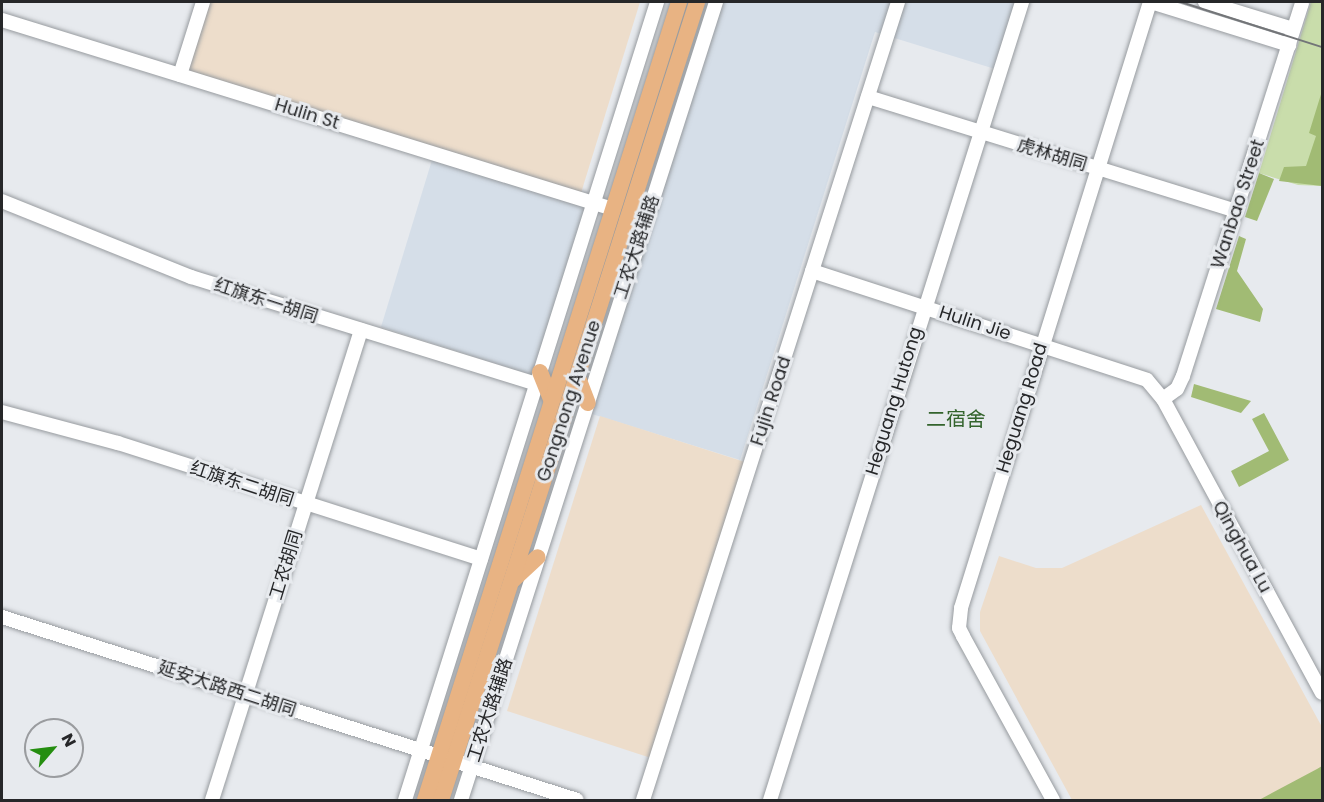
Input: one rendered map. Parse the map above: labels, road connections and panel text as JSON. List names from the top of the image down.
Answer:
{
  "streets": {
    "main road": ["Gongnong Avenue"],
    "street": [
      "Hulin St",
      "虎林胡同",
      "Wanbao Street",
      "工农大路辅路",
      "红旗东一胡同",
      "Hulin Jie",
      "Fujin Road",
      "Heguang Hutong",
      "Heguang Road",
      "红旗东二胡同",
      "Qinghua Lu",
      "工农胡同",
      "延安大路西二胡同"
    ]
  },
  "crossings": [
    ["Hulin St", "Gongnong Avenue"],
    ["虎林胡同", "Wanbao Street"],
    ["虎林胡同", "Fujin Road"],
    ["虎林胡同", "Heguang Hutong"],
    ["虎林胡同", "Heguang Road"],
    ["Wanbao Street", "Hulin Jie"],
    ["Wanbao Street", "Qinghua Lu"],
    ["工农大路辅路", "延安大路西二胡同"],
    ["红旗东一胡同", "工农胡同"],
    ["Hulin Jie", "Fujin Road"],
    ["Hulin Jie", "Heguang Hutong"],
    ["Hulin Jie", "Heguang Road"],
    ["Hulin Jie", "Qinghua Lu"],
    ["Gongnong Avenue", "延安大路西二胡同"],
    ["红旗东二胡同", "工农胡同"],
    ["工农胡同", "延安大路西二胡同"]
  ],
  "districts": ["二宿舍"],
  "north": "top right"
}
